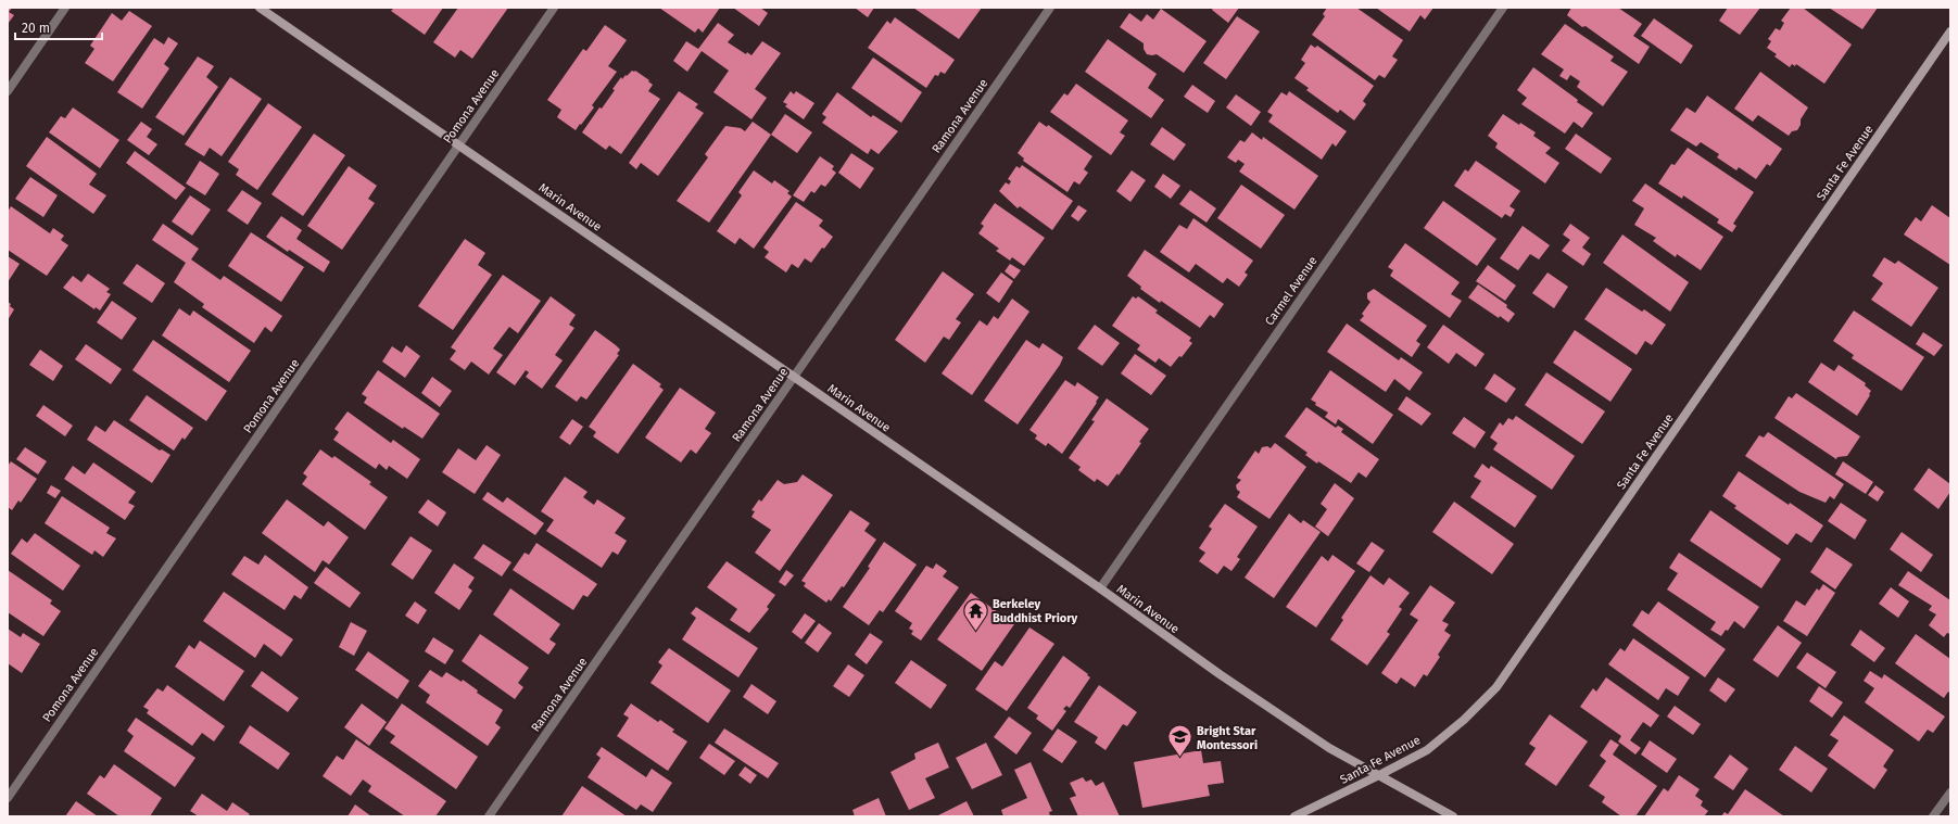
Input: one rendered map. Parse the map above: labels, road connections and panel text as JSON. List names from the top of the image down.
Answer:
{
  "streets": {
    "main road": ["Santa Fe Avenue", "Marin Avenue"],
    "street": ["Pomona Avenue", "Ramona Avenue", "Carmel Avenue"]
  },
  "crossings": [
    ["Pomona Avenue", "Marin Avenue"],
    ["Ramona Avenue", "Marin Avenue"],
    ["Santa Fe Avenue", "Marin Avenue"],
    ["Marin Avenue", "Carmel Avenue"]
  ],
  "places": {
    "temple": ["Berkeley Buddhist Priory"],
    "school or university": ["Bright Star Montessori"]
  },
  "scale_bar": "20 m"
}
